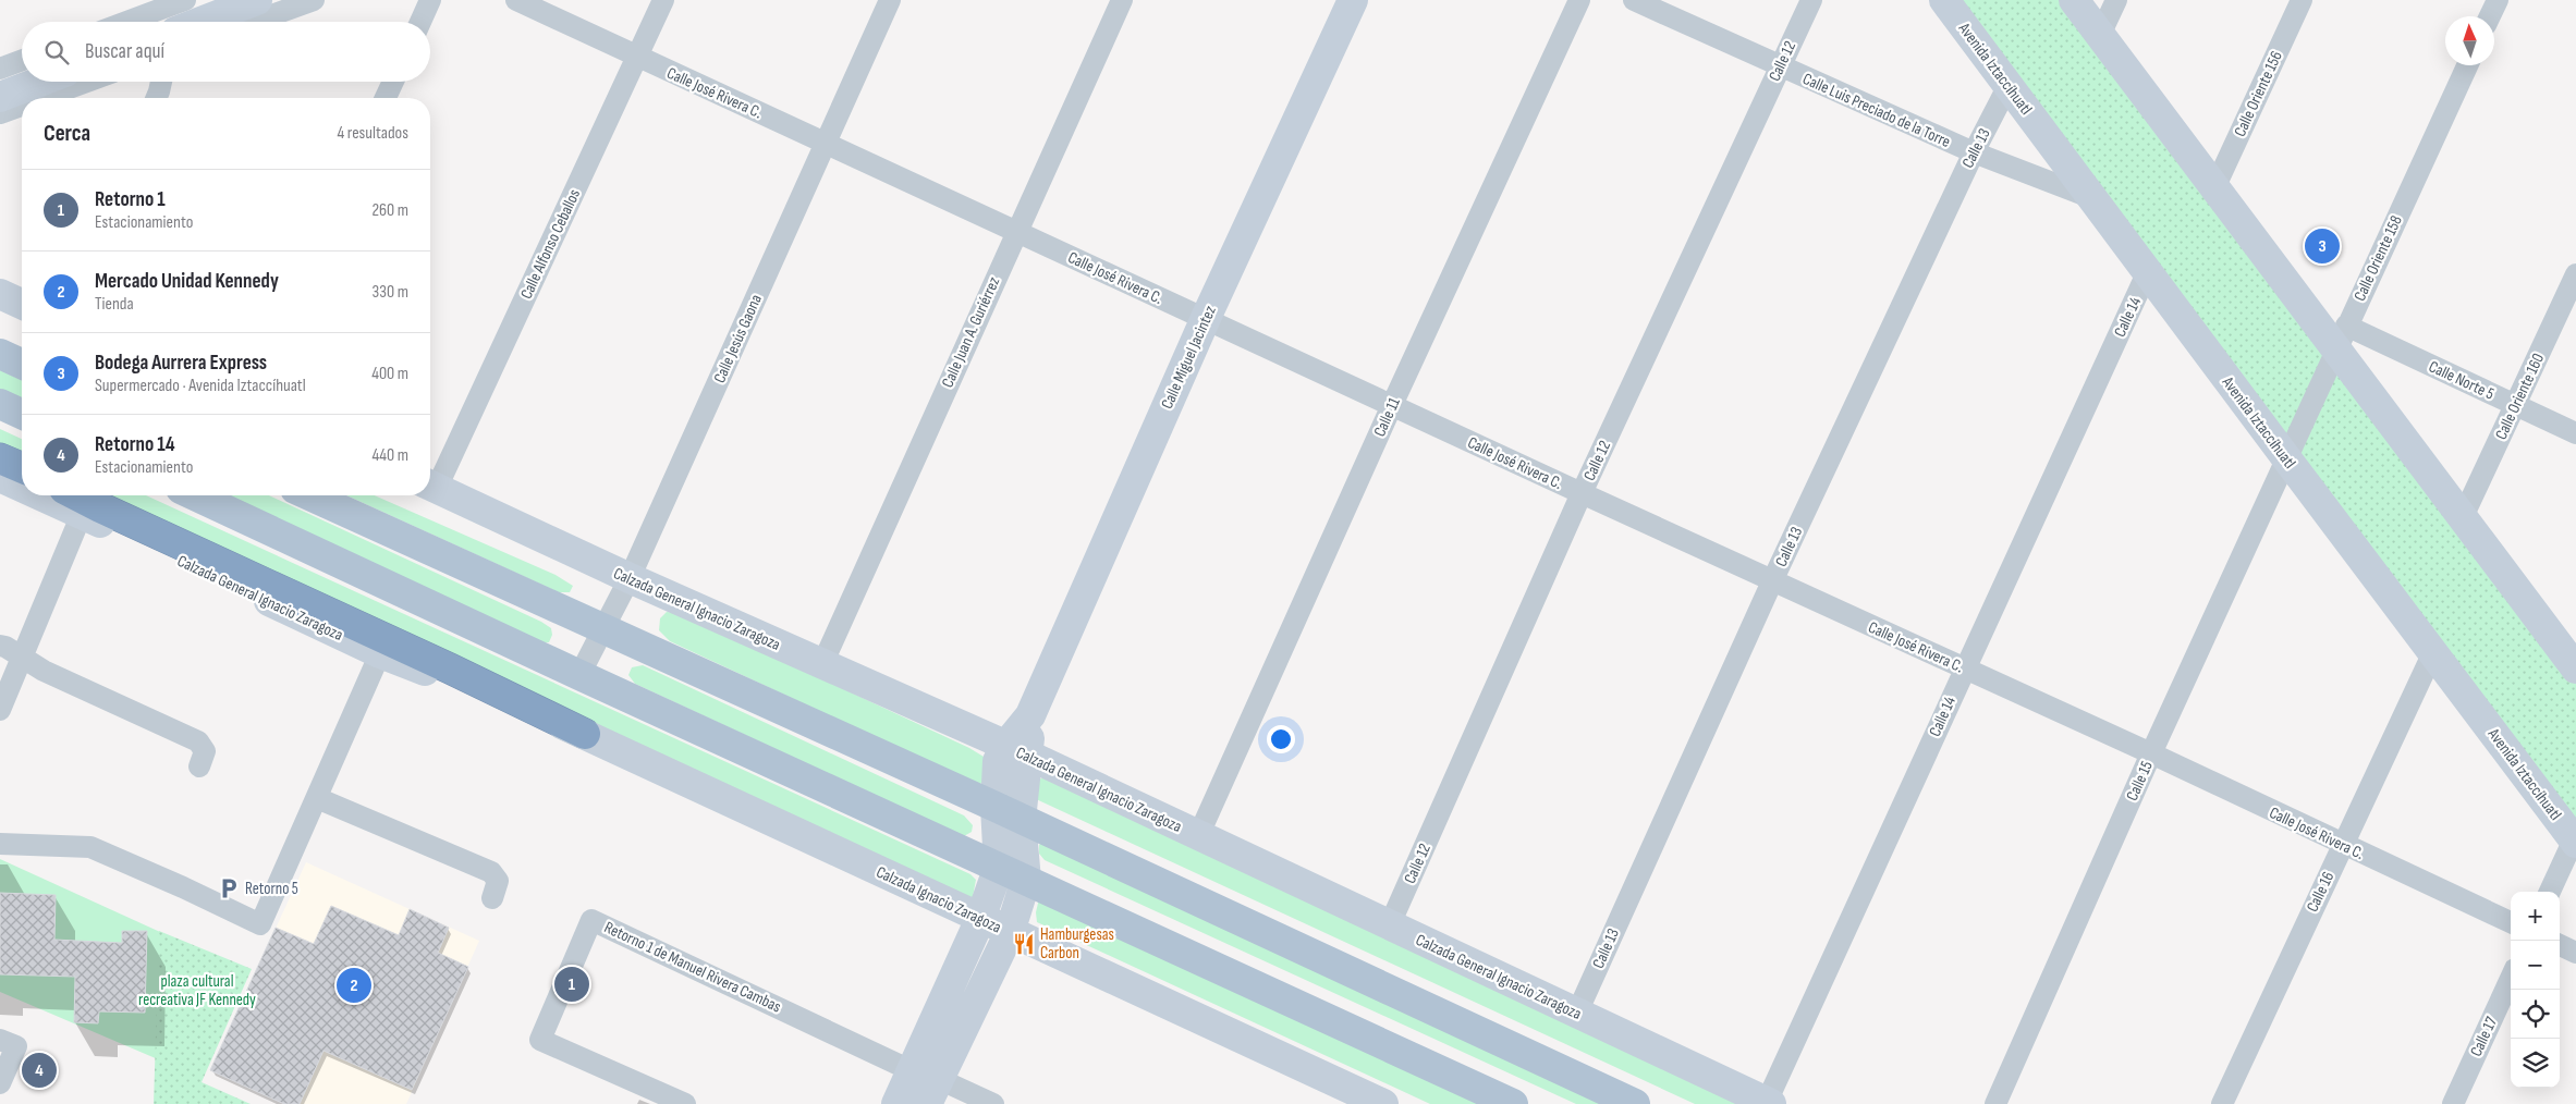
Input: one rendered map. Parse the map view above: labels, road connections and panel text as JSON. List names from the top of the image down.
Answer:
{
  "streets": {
    "main road": [
      "Avenida Iztaccíhuatl",
      "Calle Miguel Jacintez",
      "Calzada General Ignacio Zaragoza",
      "Calzada Ignacio Zaragoza"
    ],
    "street": [
      "Calle 12",
      "Calle José Rivera C.",
      "Calle Oriente 156",
      "Calle Luis Preciado de la Torre",
      "Calle 13",
      "Calle Alfonso Ceballos",
      "Calle Oriente 158",
      "Calle 14",
      "Calle Juan A. Guriérrez",
      "Calle Jesús Gaona",
      "Calle Norte 5",
      "Calle Oriente 160",
      "Calle 11",
      "Calle 15",
      "Calle 16",
      "Retorno 1 de Manuel Rivera Cambas",
      "Calle 17"
    ]
  },
  "crossings": [
    ["Calle 12", "Calle José Rivera C."],
    ["Calle 12", "Calle Luis Preciado de la Torre"],
    ["Calle 12", "Calzada General Ignacio Zaragoza"],
    ["Avenida Iztaccíhuatl", "Calle Luis Preciado de la Torre"],
    ["Avenida Iztaccíhuatl", "Calle 13"],
    ["Avenida Iztaccíhuatl", "Calle Oriente 158"],
    ["Avenida Iztaccíhuatl", "Calle 14"],
    ["Avenida Iztaccíhuatl", "Calle 15"],
    ["Avenida Iztaccíhuatl", "Calle 16"],
    ["Calle José Rivera C.", "Calle 13"],
    ["Calle José Rivera C.", "Calle Alfonso Ceballos"],
    ["Calle José Rivera C.", "Calle 14"],
    ["Calle José Rivera C.", "Calle Juan A. Guriérrez"],
    ["Calle José Rivera C.", "Calle Jesús Gaona"],
    ["Calle José Rivera C.", "Calle Miguel Jacintez"],
    ["Calle José Rivera C.", "Calle 11"],
    ["Calle José Rivera C.", "Calle 15"],
    ["Calle José Rivera C.", "Calle 16"],
    ["Calle Luis Preciado de la Torre", "Calle 13"],
    ["Calle 13", "Calzada General Ignacio Zaragoza"],
    ["Calle Alfonso Ceballos", "Calzada General Ignacio Zaragoza"],
    ["Calle Oriente 158", "Calle Norte 5"],
    ["Calle Oriente 158", "Calle 15"],
    ["Calle 14", "Calzada General Ignacio Zaragoza"],
    ["Calle Juan A. Guriérrez", "Calzada General Ignacio Zaragoza"],
    ["Calle Jesús Gaona", "Calzada General Ignacio Zaragoza"],
    ["Calle Miguel Jacintez", "Calzada General Ignacio Zaragoza"],
    ["Calle Norte 5", "Calle Oriente 160"],
    ["Calle 11", "Calzada General Ignacio Zaragoza"],
    ["Calzada General Ignacio Zaragoza", "Calzada Ignacio Zaragoza"]
  ],
  "parks": ["plaza cultural recreativa JF Kennedy"],
  "places": {
    "parking": ["Retorno 5"],
    "restaurant": ["Hamburgesas Carbon"]
  },
  "north": "top",
  "page": {
    "search": "Buscar aquí",
    "heading": ["Cerca", "4 resultados"],
    "list": [
      {
        "mark": "1",
        "name": "Retorno 1",
        "note": "Estacionamiento",
        "value": "260 m"
      },
      {
        "mark": "2",
        "name": "Mercado Unidad Kennedy",
        "note": "Tienda",
        "value": "330 m"
      },
      {
        "mark": "3",
        "name": "Bodega Aurrera Express",
        "note": "Supermercado · Avenida Iztaccíhuatl",
        "value": "400 m"
      },
      {
        "mark": "4",
        "name": "Retorno 14",
        "note": "Estacionamiento",
        "value": "440 m"
      }
    ],
    "pins": [
      "3",
      "1",
      "2",
      "4"
    ],
    "map_buttons": ["+", "−"]
  }
}
